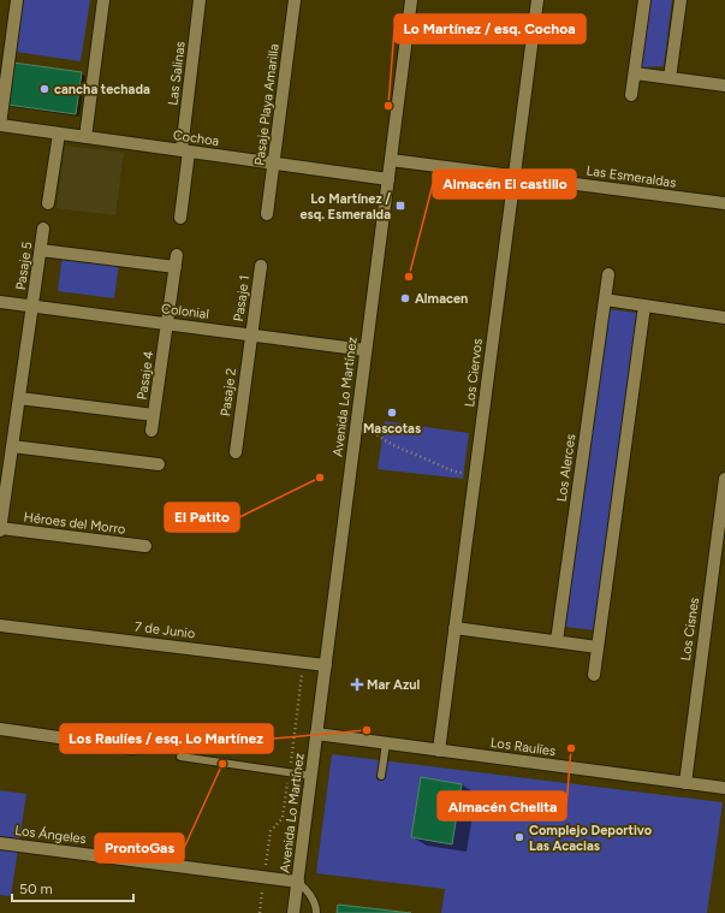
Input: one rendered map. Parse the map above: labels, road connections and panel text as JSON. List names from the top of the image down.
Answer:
{
  "streets": {
    "street": [
      "Las Salinas",
      "Pasaje Playa Amarilla",
      "Cochoa",
      "Las Esmeraldas",
      "Pasaje 5",
      "Pasaje 1",
      "Colonial",
      "Los Ciervos",
      "Pasaje 4",
      "Pasaje 2",
      "Avenida Lo Martínez",
      "Los Alerces",
      "Héroes del Morro",
      "Los Cisnes",
      "7 de Junio",
      "Los Raulíes",
      "Los Ángeles"
    ]
  },
  "crossings": [
    ["Las Salinas", "Cochoa"],
    ["Pasaje Playa Amarilla", "Cochoa"],
    ["Cochoa", "Avenida Lo Martínez"],
    ["Las Esmeraldas", "Los Ciervos"],
    ["Las Esmeraldas", "Avenida Lo Martínez"],
    ["Pasaje 5", "Colonial"],
    ["Pasaje 5", "Héroes del Morro"],
    ["Pasaje 1", "Colonial"],
    ["Pasaje 1", "Pasaje 2"],
    ["Colonial", "Pasaje 4"],
    ["Colonial", "Pasaje 2"],
    ["Colonial", "Avenida Lo Martínez"],
    ["Los Ciervos", "Los Raulíes"],
    ["Avenida Lo Martínez", "7 de Junio"],
    ["Avenida Lo Martínez", "Los Raulíes"],
    ["Avenida Lo Martínez", "Los Ángeles"],
    ["Los Cisnes", "Los Raulíes"]
  ],
  "places": {
    "other": [
      "cancha techada",
      "Lo Martínez / esq. Cochoa",
      "Almacén El castillo",
      "Almacen",
      "Mascotas",
      "El Patito",
      "Los Raulíes / esq. Lo Martínez",
      "Almacén Chelita",
      "ProntoGas",
      "Complejo Deportivo Las Acacias"
    ],
    "transit": ["Lo Martínez / esq. Esmeralda"],
    "health": ["Mar Azul"]
  },
  "scale_bar": "50 m"
}
